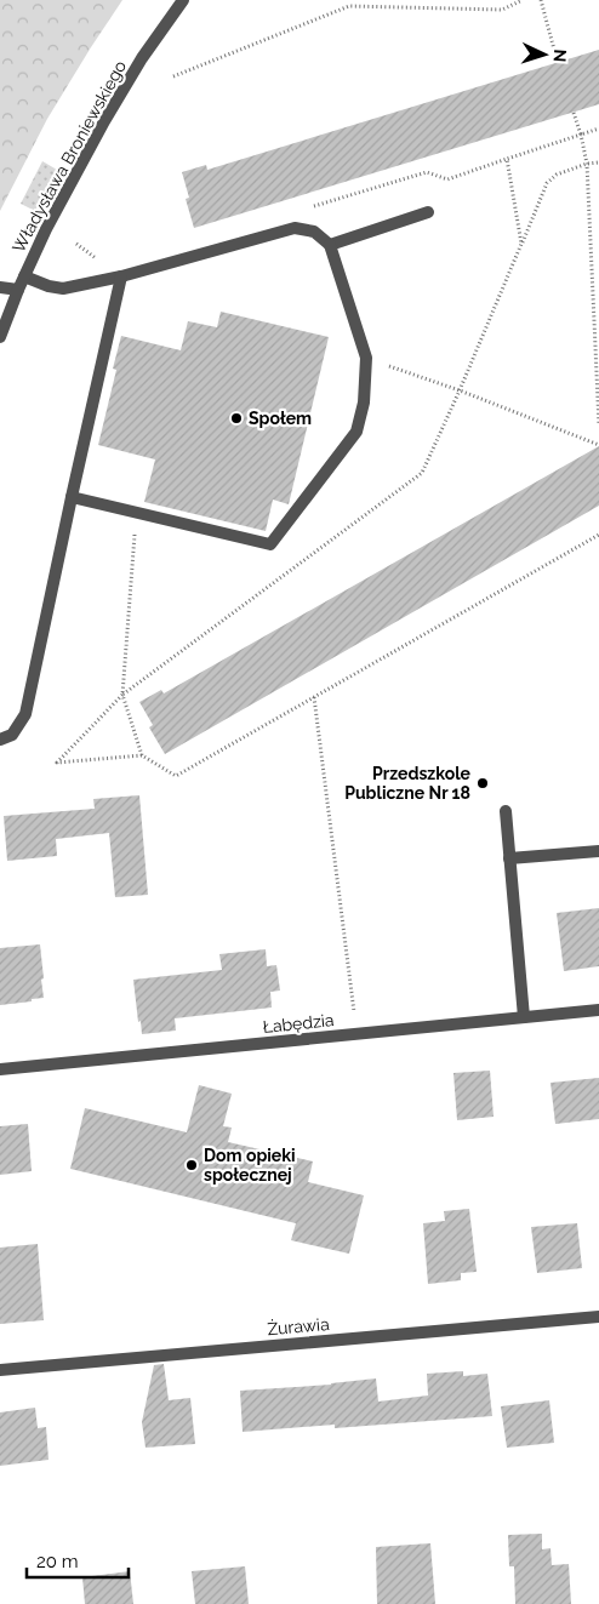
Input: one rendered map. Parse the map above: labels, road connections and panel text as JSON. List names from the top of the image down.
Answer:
{
  "streets": {
    "street": ["Władysława Broniewskiego", "Łabędzia", "Żurawia"]
  },
  "places": ["Społem", "Przedszkole Publiczne Nr 18", "Dom opieki społecznej"],
  "scale_bar": "20 m",
  "north": "right"
}
